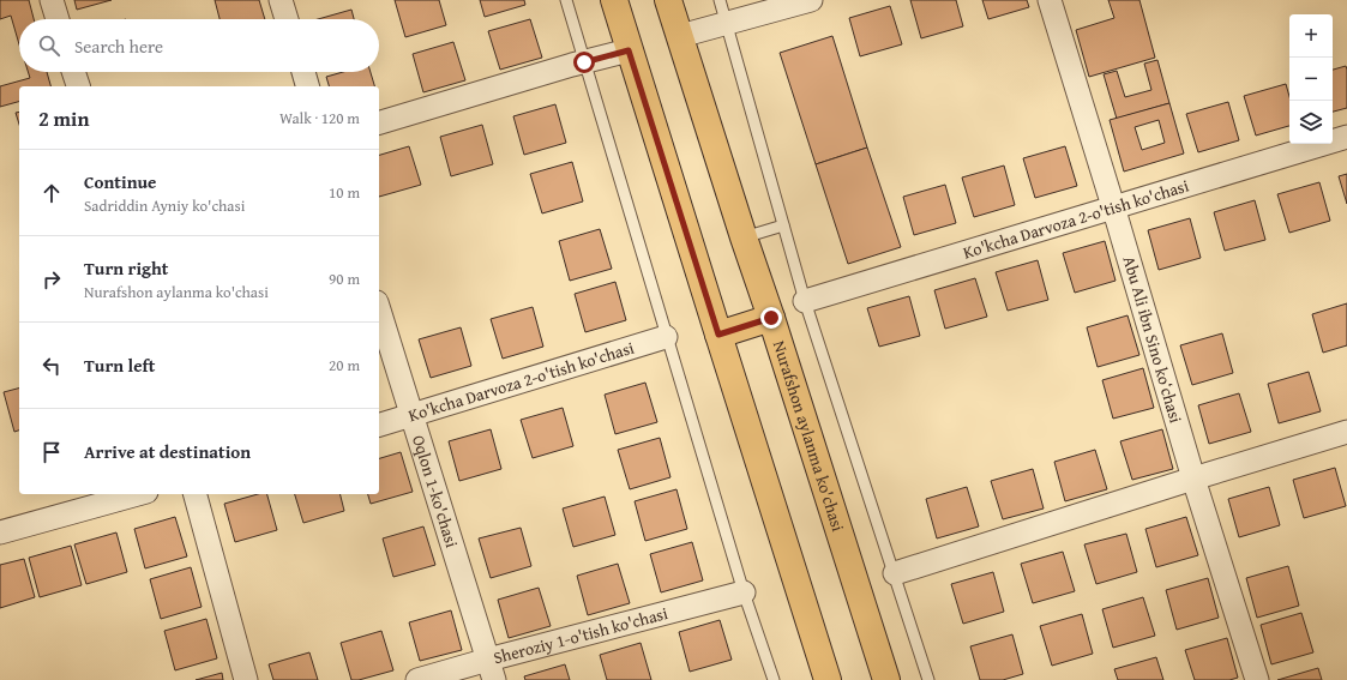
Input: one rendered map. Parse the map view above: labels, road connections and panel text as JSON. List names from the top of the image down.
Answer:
{
  "streets": {
    "main road": ["Nurafshon aylanma ko'chasi"],
    "street": [
      "Ko'kcha Darvoza 2-o'tish ko'chasi",
      "Abu Ali ibn Sino koʻchasi",
      "Oqlon 1-ko'chasi",
      "Sheroziy 1-o'tish ko'chasi"
    ]
  },
  "crossings": [
    ["Ko'kcha Darvoza 2-o'tish ko'chasi", "Abu Ali ibn Sino koʻchasi"],
    ["Ko'kcha Darvoza 2-o'tish ko'chasi", "Oqlon 1-ko'chasi"],
    ["Oqlon 1-ko'chasi", "Sheroziy 1-o'tish ko'chasi"]
  ],
  "page": {
    "map_buttons": ["+", "−"],
    "search": "Search here",
    "heading": ["2 min", "Walk · 120 m"],
    "list": [
      ["Continue", "Sadriddin Ayniy ko'chasi", "10 m"],
      ["Turn right", "Nurafshon aylanma ko'chasi", "90 m"],
      ["Turn left", "20 m"],
      "Arrive at destination"
    ]
  }
}
